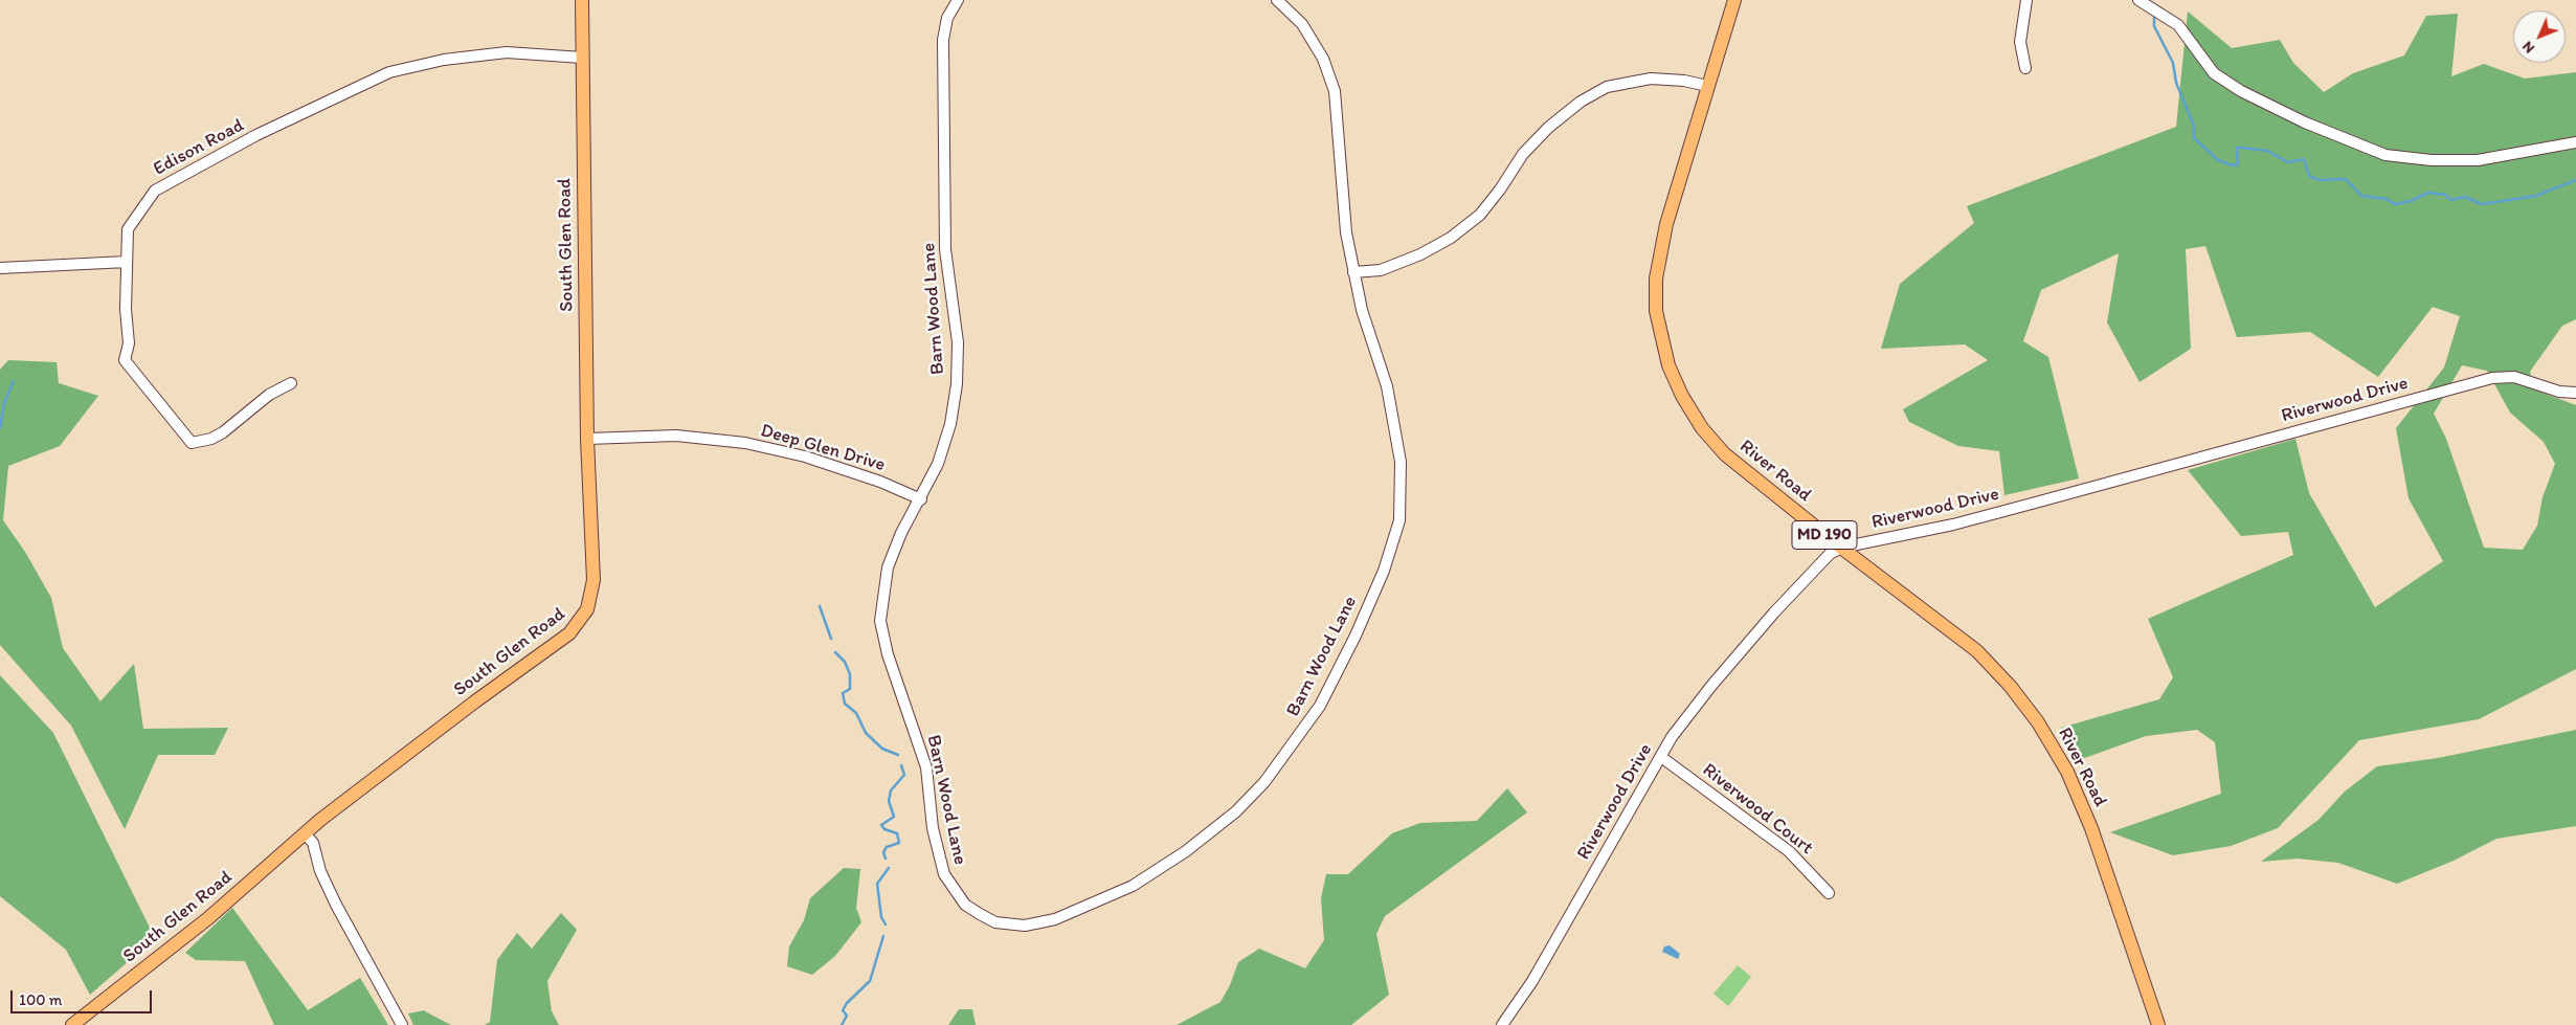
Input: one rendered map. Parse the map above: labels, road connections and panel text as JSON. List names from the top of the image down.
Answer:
{
  "streets": {
    "main road": ["South Glen Road", "River Road", "MD 190"],
    "street": [
      "Edison Road",
      "Barn Wood Lane",
      "Riverwood Drive",
      "Deep Glen Drive",
      "Riverwood Court"
    ]
  },
  "crossings": [
    ["Edison Road", "South Glen Road"],
    ["South Glen Road", "Deep Glen Drive"],
    ["Barn Wood Lane", "Deep Glen Drive"],
    ["Riverwood Drive", "River Road"],
    ["Riverwood Drive", "Riverwood Court"]
  ],
  "scale_bar": "100 m",
  "north": "bottom left"
}
